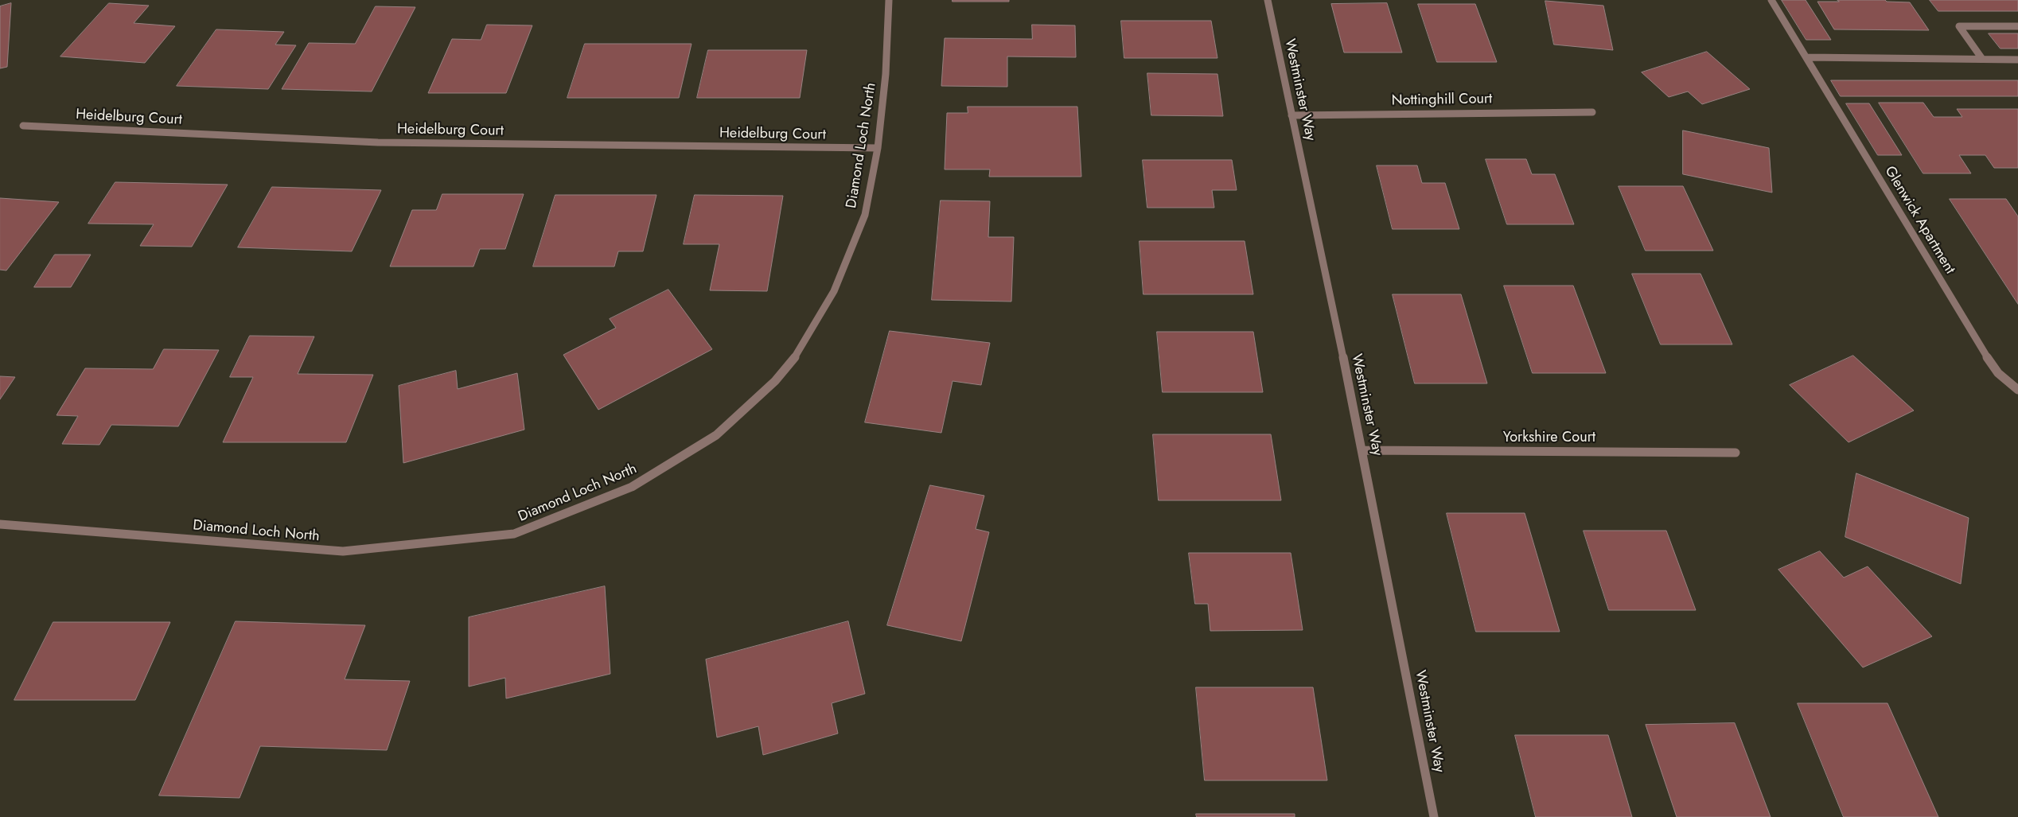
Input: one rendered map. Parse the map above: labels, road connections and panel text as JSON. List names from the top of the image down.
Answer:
{
  "streets": {
    "street": [
      "Westminster Way",
      "Nottinghill Court",
      "Heidelburg Court",
      "Diamond Loch North",
      "Glenwick Apartment",
      "Yorkshire Court"
    ]
  },
  "crossings": [
    ["Westminster Way", "Nottinghill Court"],
    ["Westminster Way", "Yorkshire Court"],
    ["Heidelburg Court", "Diamond Loch North"]
  ]
}
